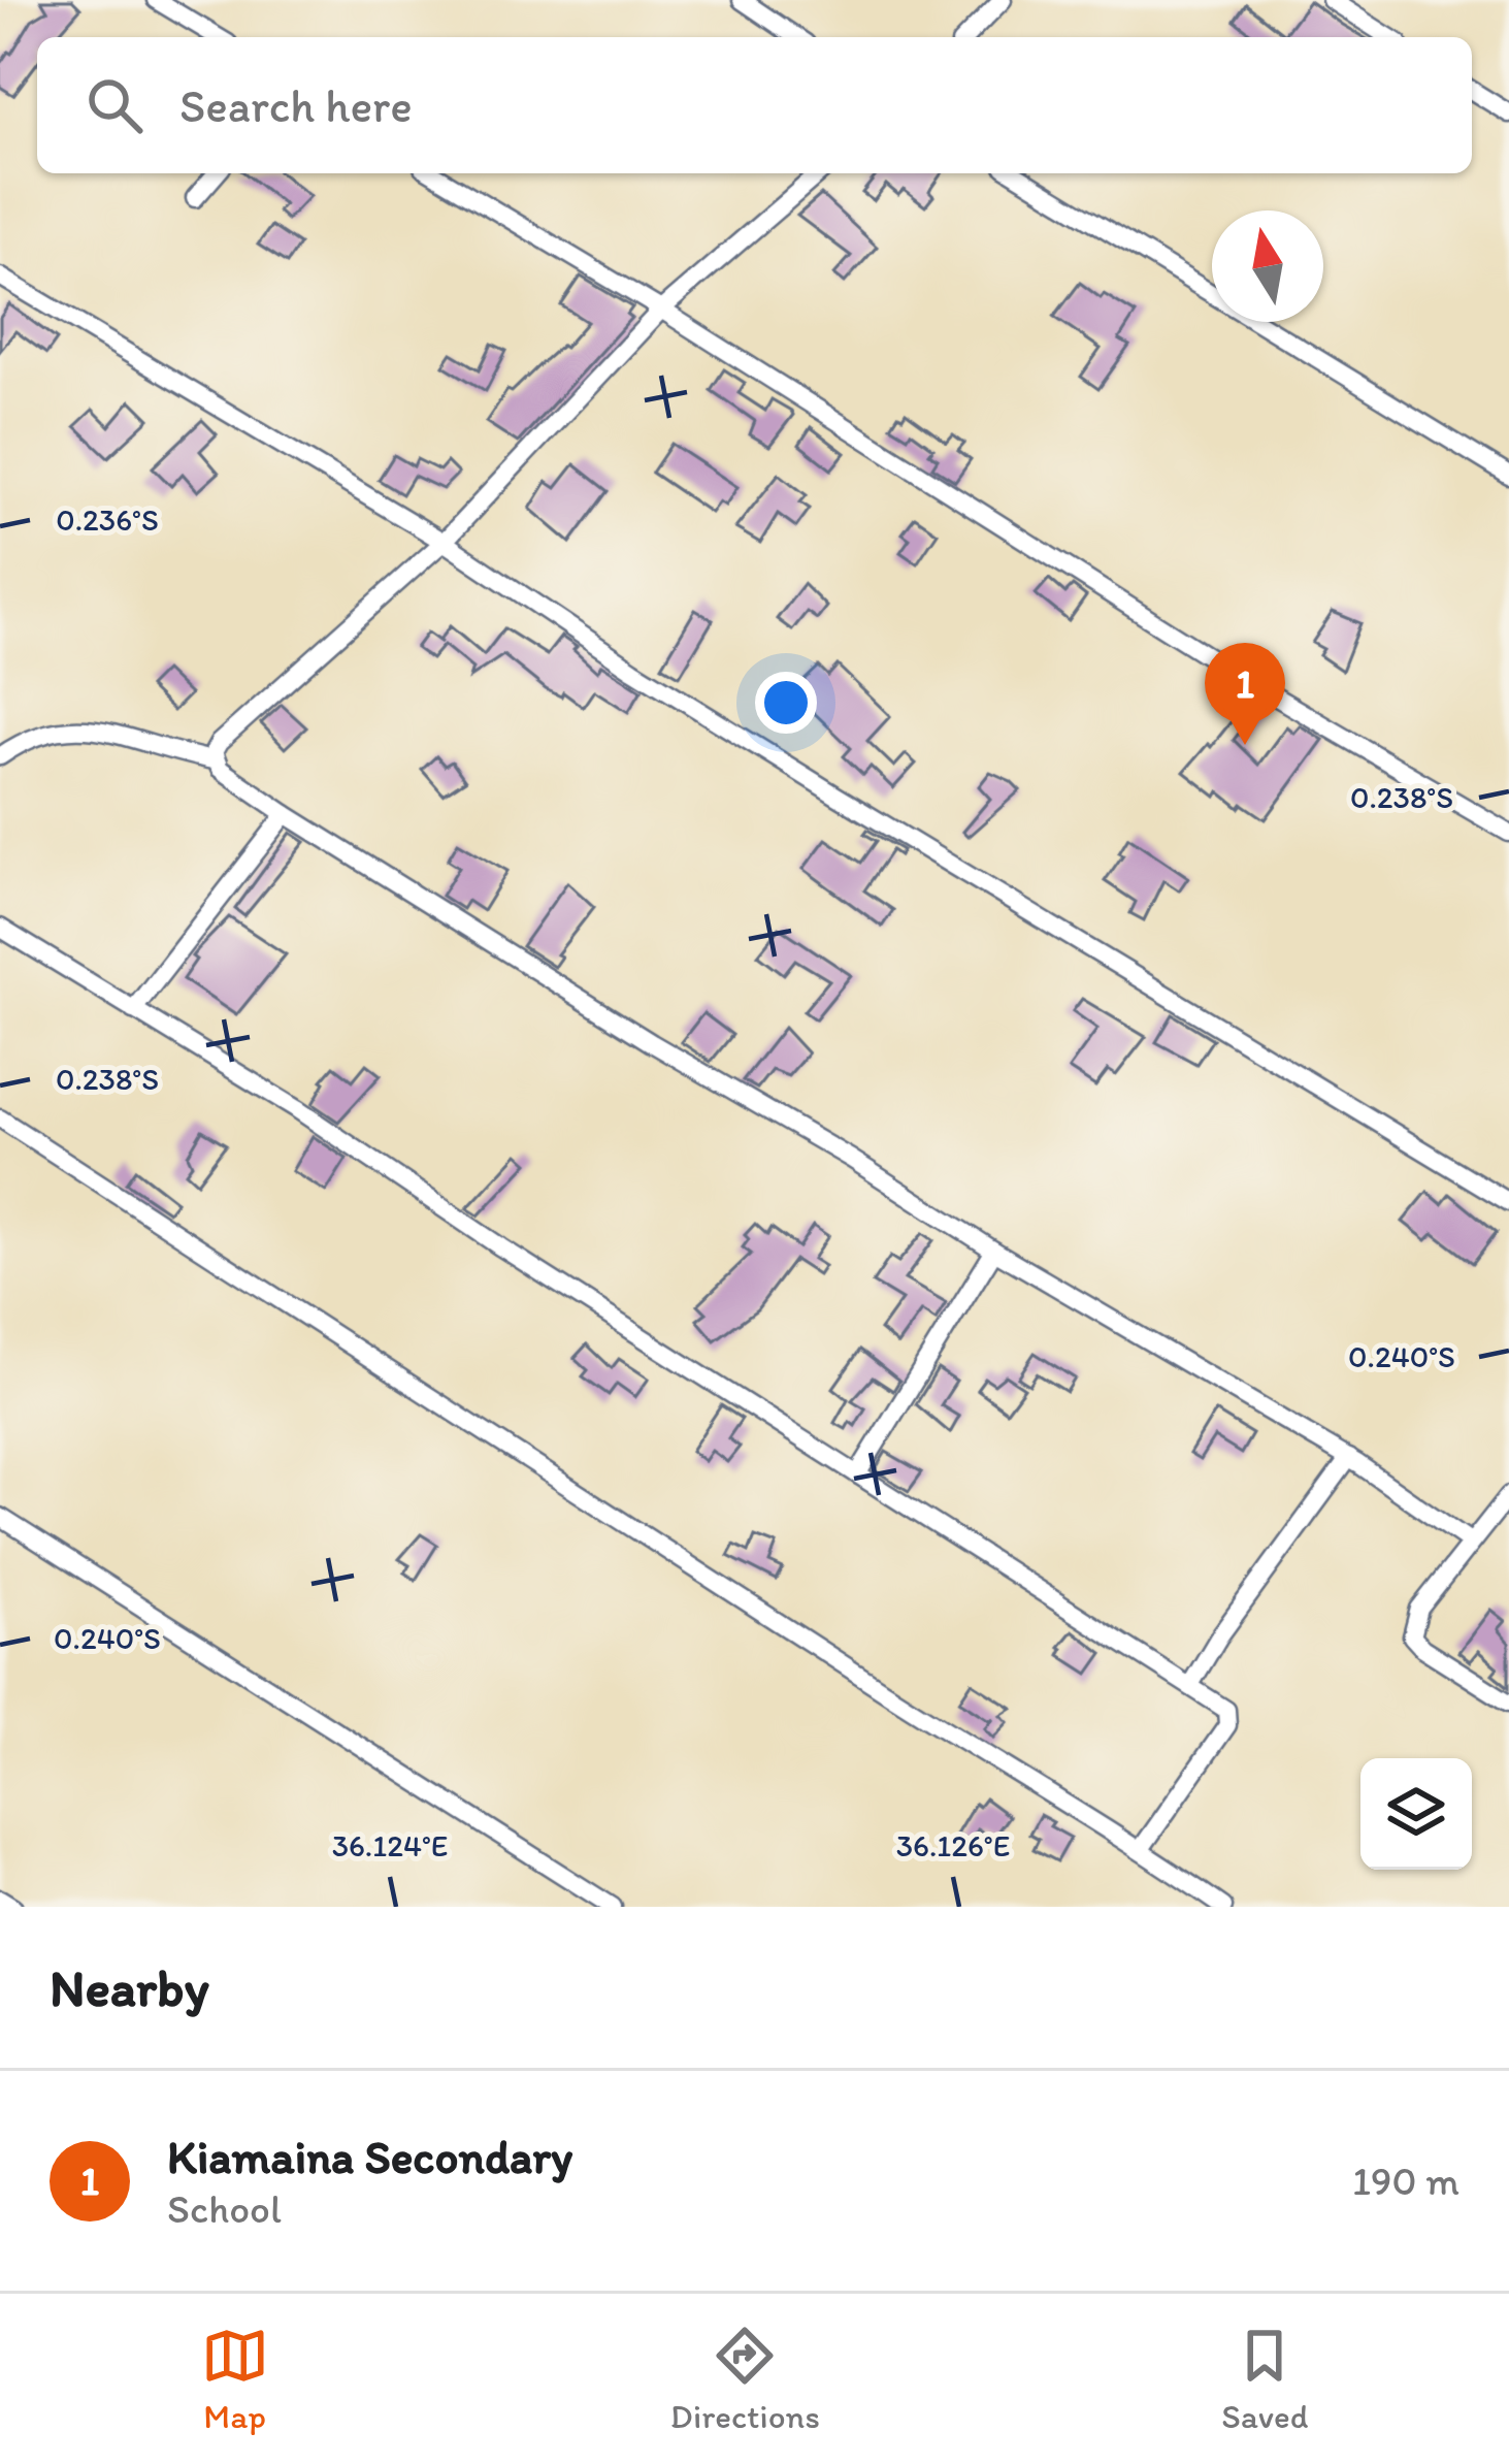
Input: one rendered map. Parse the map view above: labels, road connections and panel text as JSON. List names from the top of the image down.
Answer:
{
  "north": "top",
  "page": {
    "search": "Search here",
    "pins": "1",
    "heading": "Nearby",
    "list": [
      {
        "mark": "1",
        "name": "Kiamaina Secondary",
        "note": "School",
        "value": "190 m"
      }
    ],
    "nav": ["Map", "Directions", "Saved"]
  },
  "coordinates": [
    "0.236°S",
    "0.238°S",
    "0.240°S",
    "36.124°E",
    "36.126°E"
  ]
}
